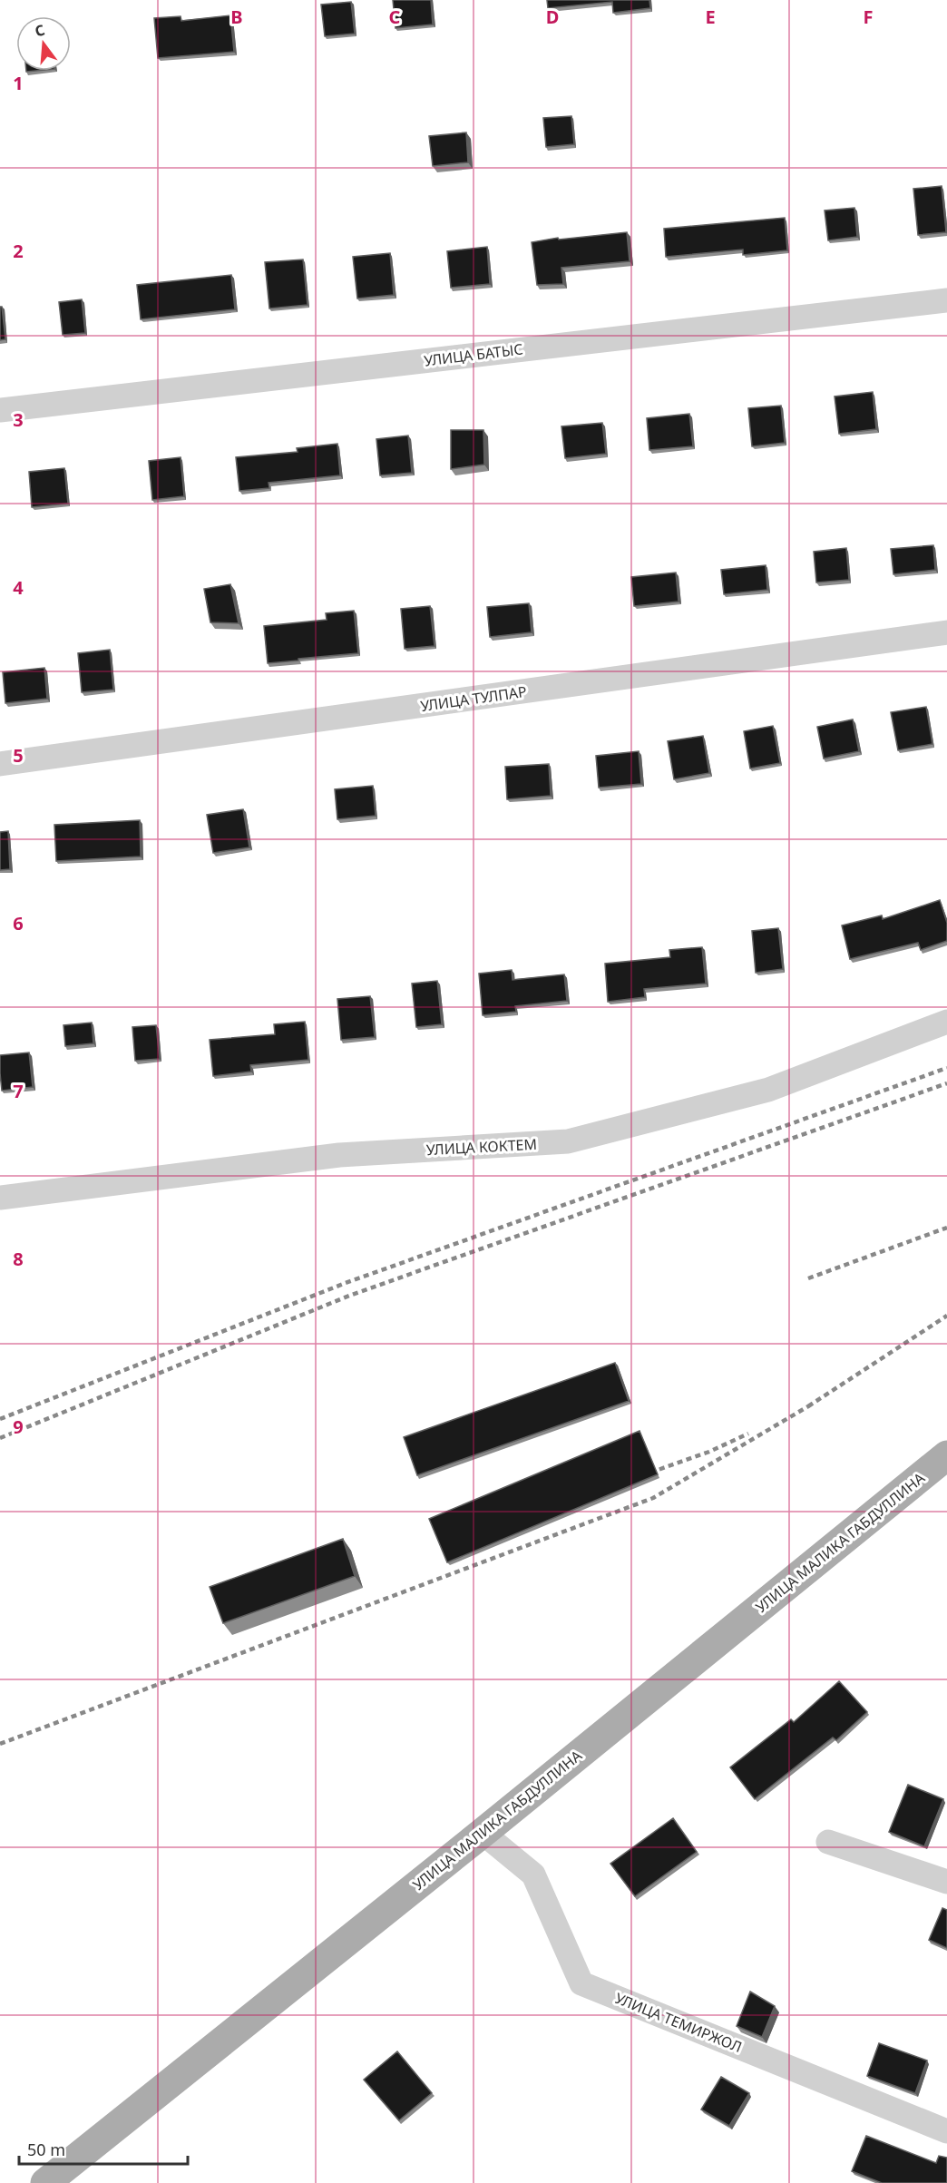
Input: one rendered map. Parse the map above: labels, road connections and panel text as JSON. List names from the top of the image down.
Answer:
{
  "streets": {
    "main road": ["УЛИЦА МАЛИКА ГАБДУЛЛИНА"],
    "street": [
      "УЛИЦА БАТЫС",
      "УЛИЦА ТУЛПАР",
      "УЛИЦА КОКТЕМ",
      "УЛИЦА ТЕМИРЖОЛ"
    ]
  },
  "crossings": [
    ["УЛИЦА МАЛИКА ГАБДУЛЛИНА", "УЛИЦА ТЕМИРЖОЛ"]
  ],
  "scale_bar": "50 m",
  "north": "top",
  "grid": {
    "columns": [
      "B",
      "C",
      "D",
      "E",
      "F"
    ],
    "rows": [
      "1",
      "2",
      "3",
      "4",
      "5",
      "6",
      "7",
      "8",
      "9"
    ]
  }
}
